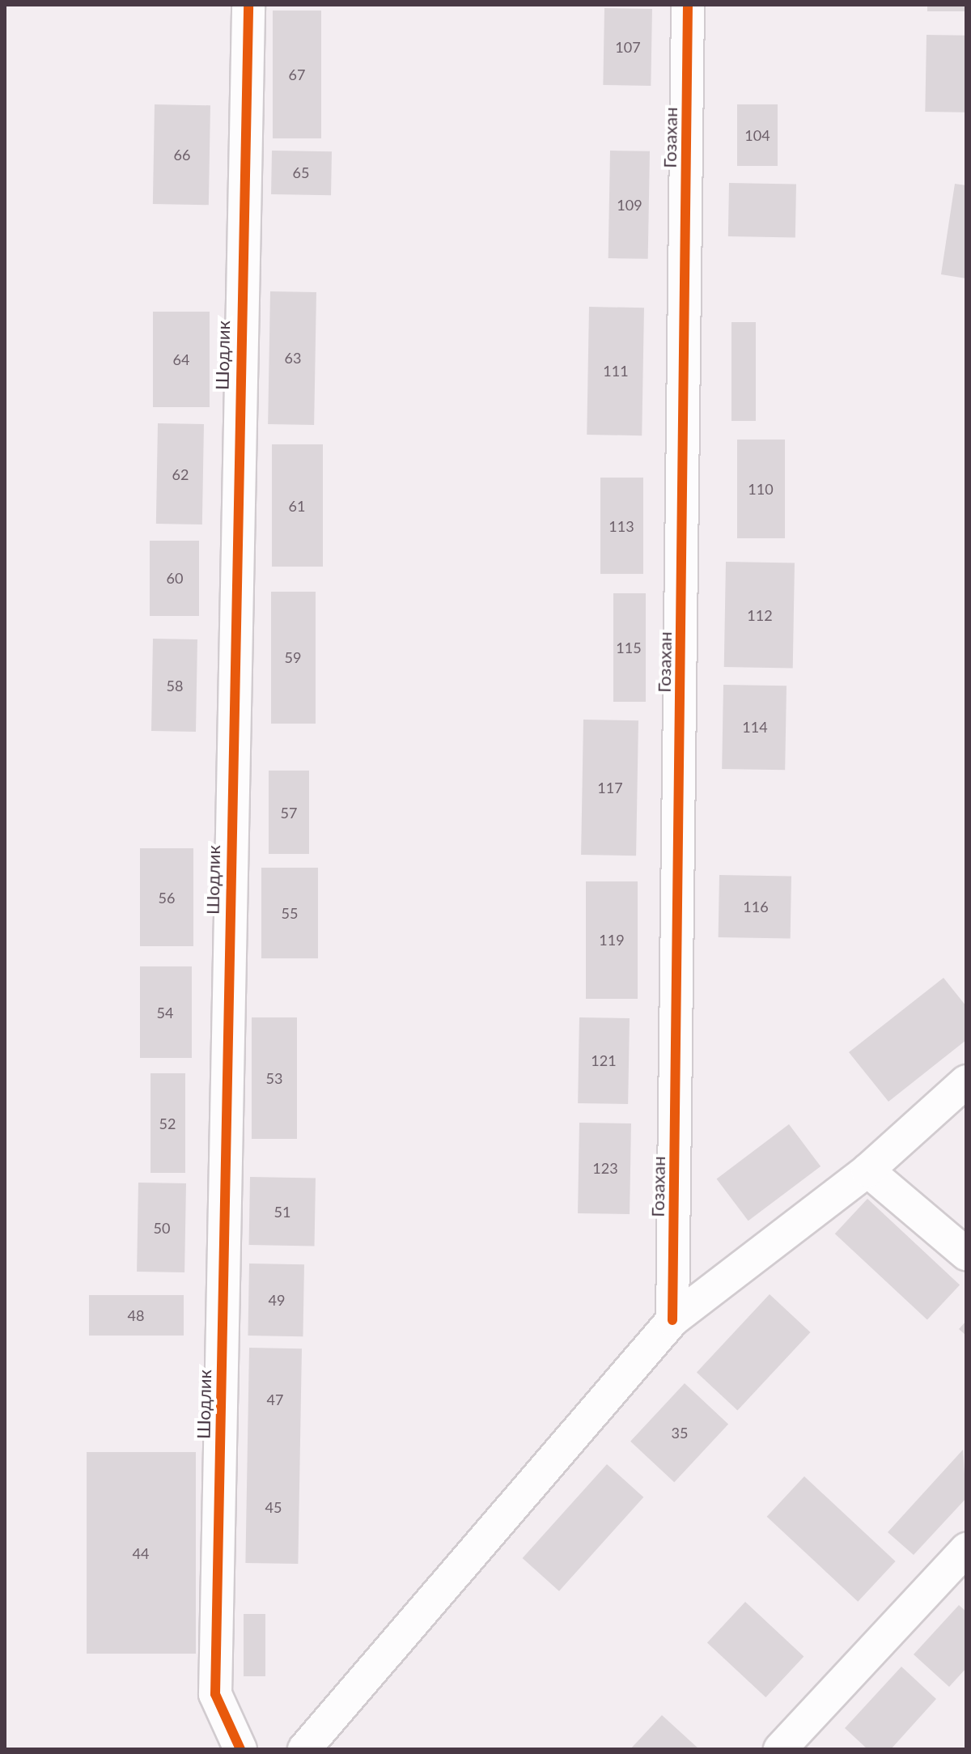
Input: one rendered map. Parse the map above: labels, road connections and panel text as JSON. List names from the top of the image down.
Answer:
{
  "streets": {
    "street": ["Гозахан", "Шодлик"]
  },
  "house_numbers": [
    "107",
    "67",
    "104",
    "66",
    "65",
    "109",
    "63",
    "64",
    "111",
    "62",
    "110",
    "61",
    "113",
    "60",
    "112",
    "115",
    "59",
    "58",
    "114",
    "117",
    "57",
    "56",
    "116",
    "55",
    "119",
    "54",
    "121",
    "53",
    "52",
    "123",
    "51",
    "50",
    "49",
    "48",
    "47",
    "35",
    "45",
    "44"
  ]
}
